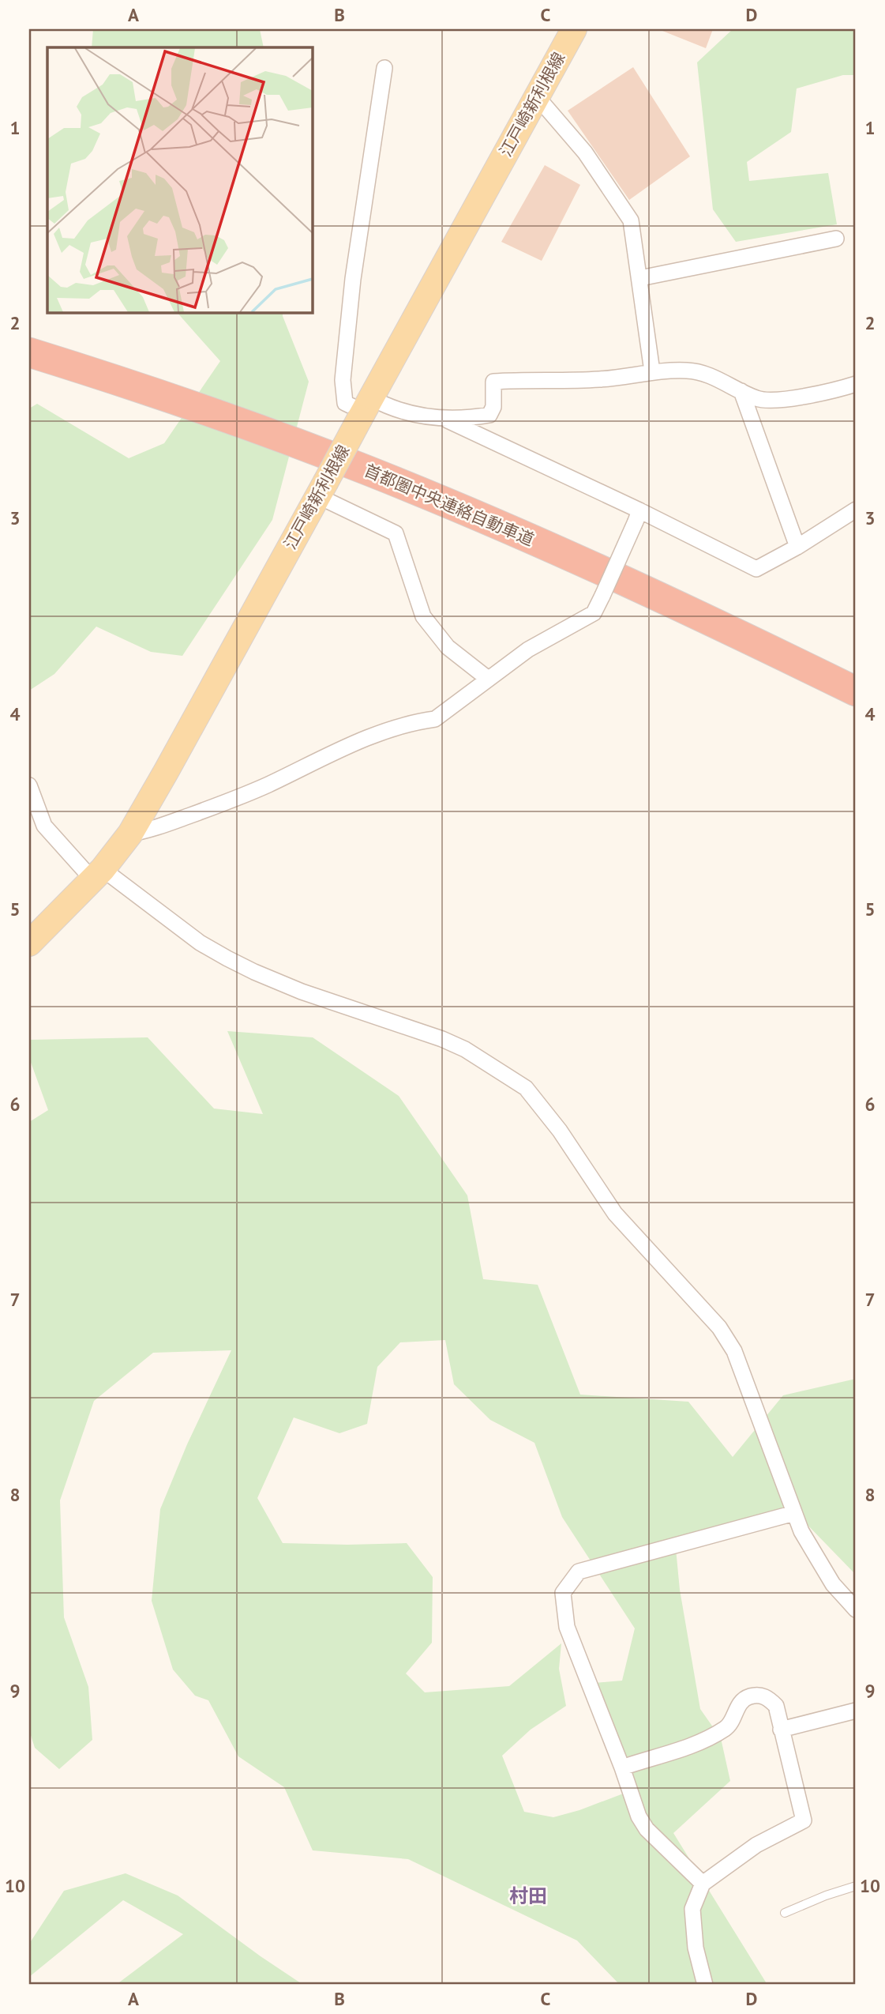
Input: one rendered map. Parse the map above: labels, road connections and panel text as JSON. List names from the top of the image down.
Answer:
{
  "streets": {
    "highway": ["首都圏中央連絡自動車道"],
    "main road": ["江戸崎新利根線"]
  },
  "districts": ["村田"],
  "grid": {
    "columns": [
      "A",
      "B",
      "C",
      "D"
    ],
    "rows": [
      "1",
      "2",
      "3",
      "4",
      "5",
      "6",
      "7",
      "8",
      "9",
      "10"
    ]
  }
}
